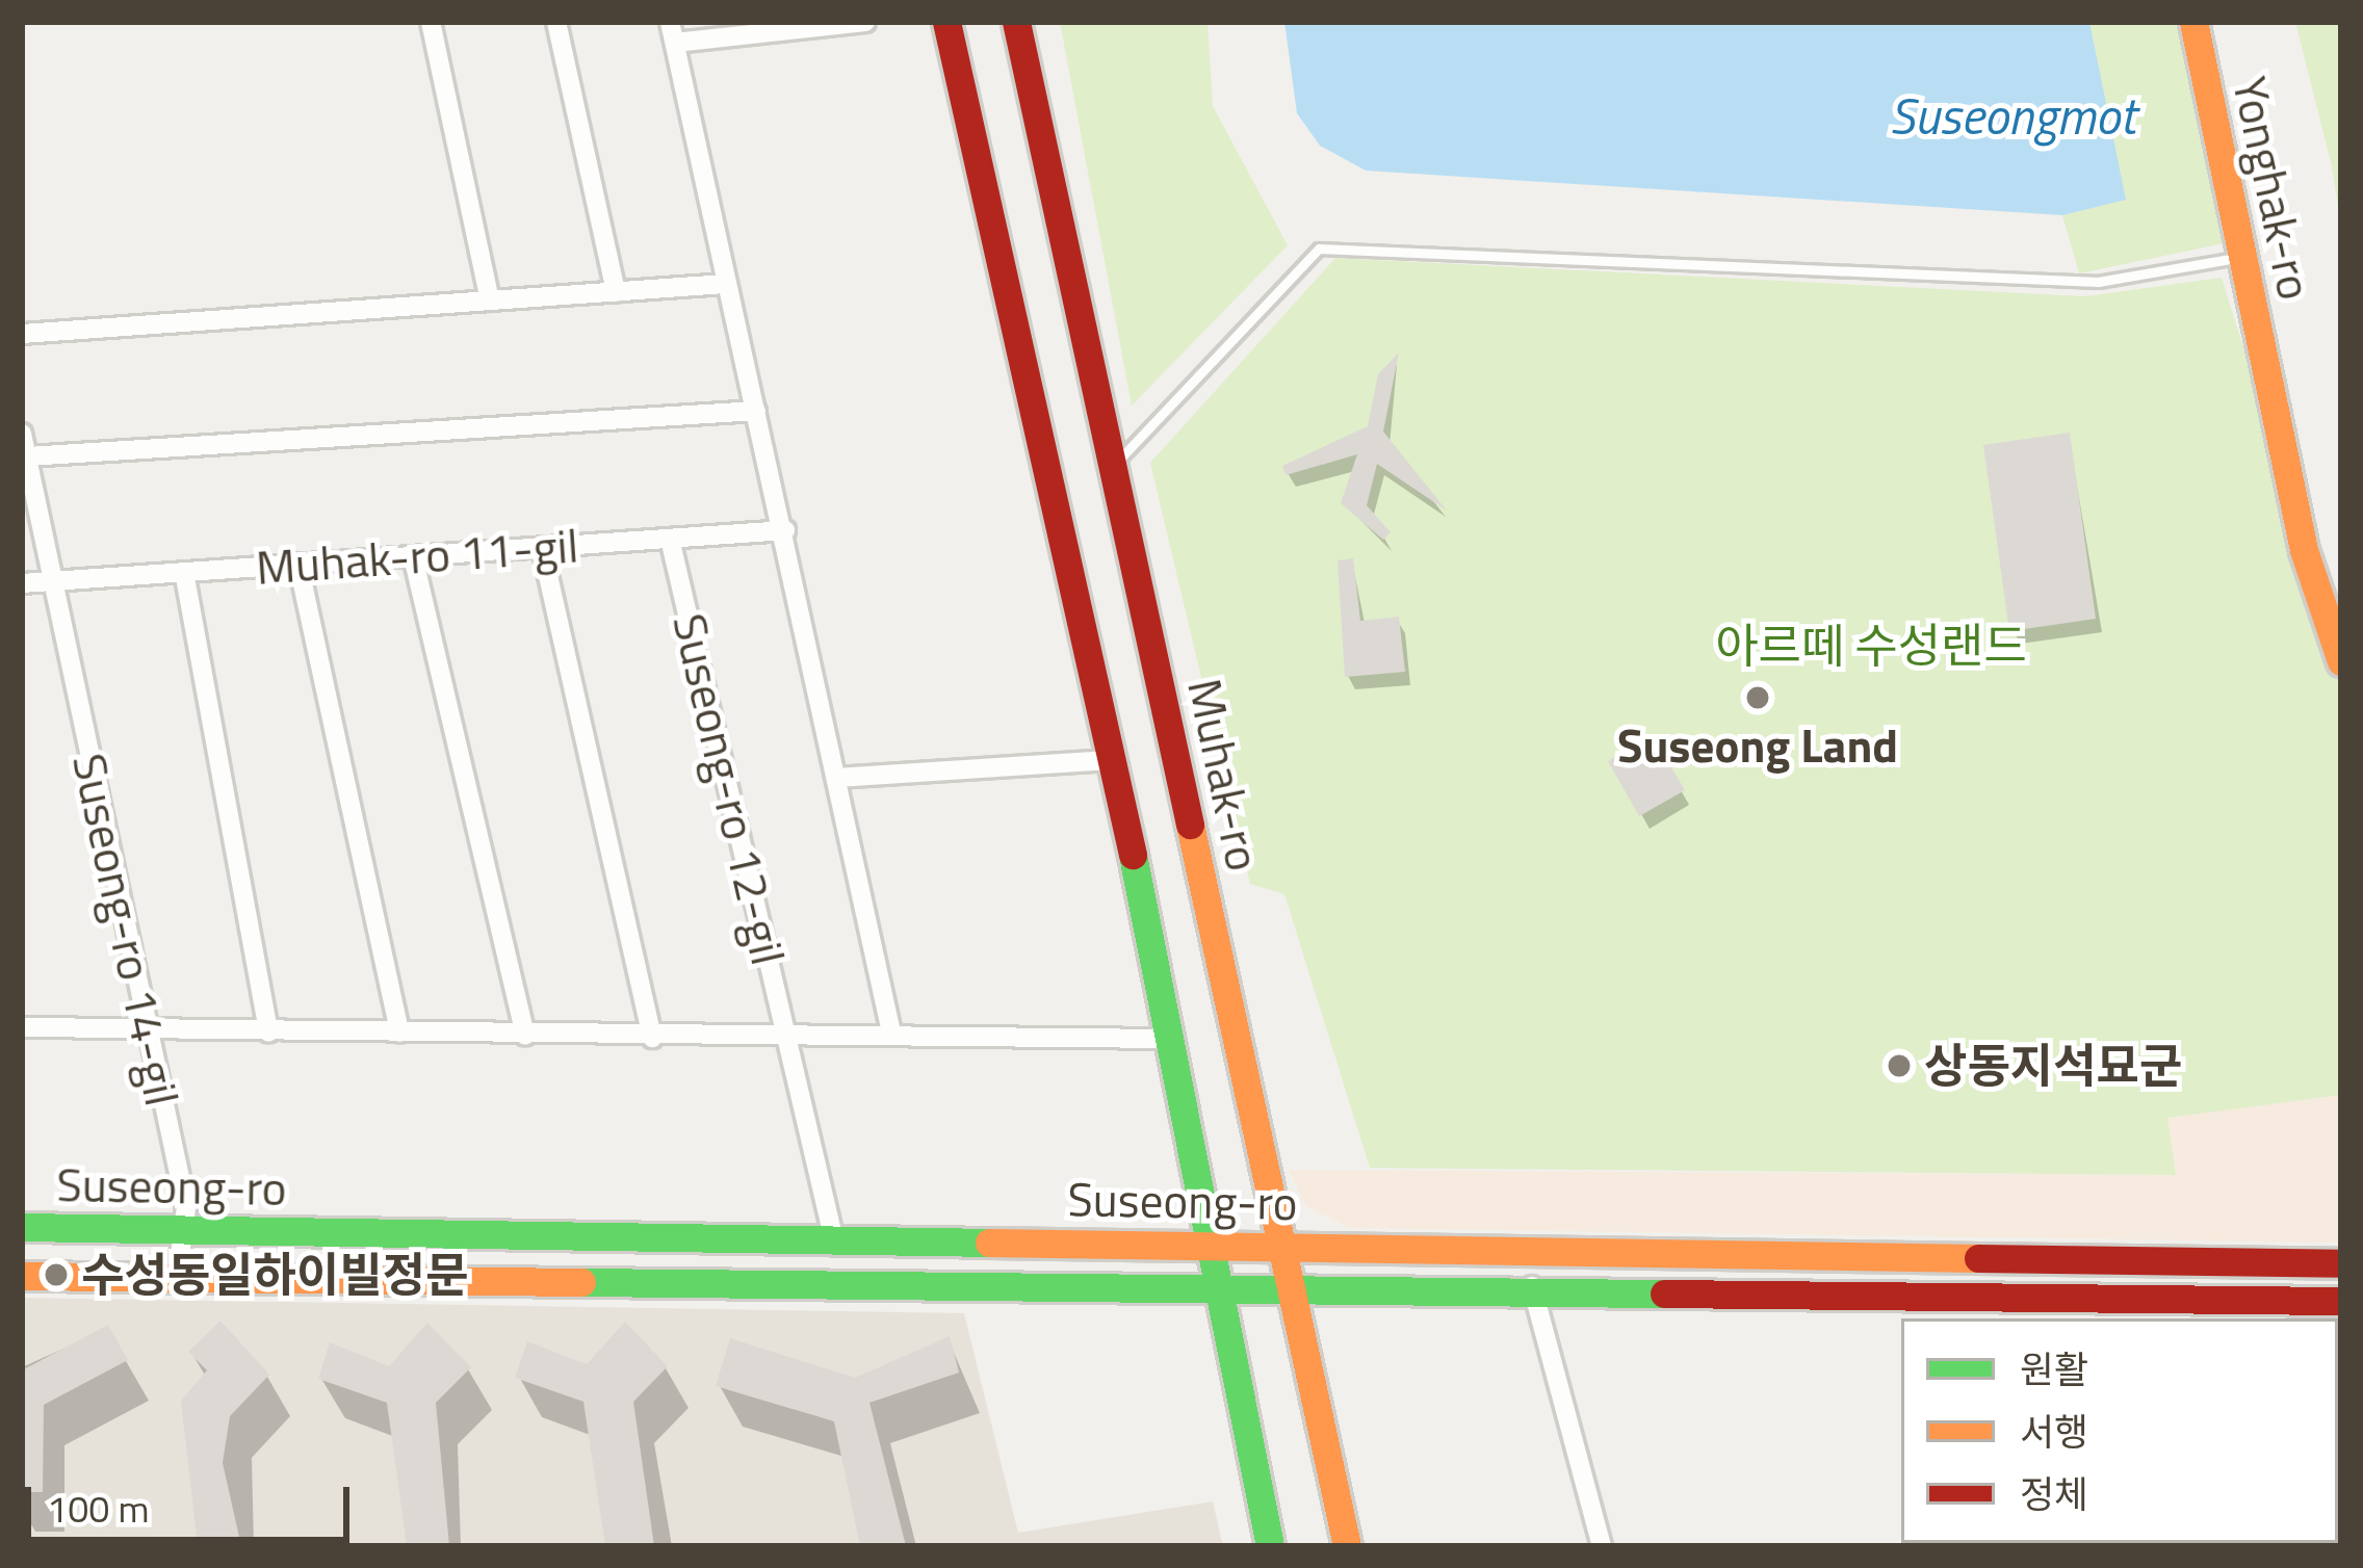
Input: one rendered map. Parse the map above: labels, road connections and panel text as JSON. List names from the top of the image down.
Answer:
{
  "streets": {
    "main road": ["Yonghak-ro", "Muhak-ro", "Suseong-ro"],
    "street": ["Muhak-ro 11-gil", "Suseong-ro 12-gil", "Suseong-ro 14-gil"]
  },
  "crossings": [
    ["Muhak-ro 11-gil", "Suseong-ro 12-gil"],
    ["Muhak-ro 11-gil", "Suseong-ro 14-gil"],
    ["Muhak-ro", "Suseong-ro"],
    ["Suseong-ro 12-gil", "Suseong-ro 14-gil"],
    ["Suseong-ro 12-gil", "Suseong-ro"],
    ["Suseong-ro 14-gil", "Suseong-ro"]
  ],
  "water": ["Suseongmot"],
  "parks": ["아르떼 수성랜드"],
  "places": ["Suseong Land", "상동지석묘군", "수성동일하이빌정문"],
  "legend": ["원활", "서행", "정체"],
  "scale_bar": "100 m"
}
